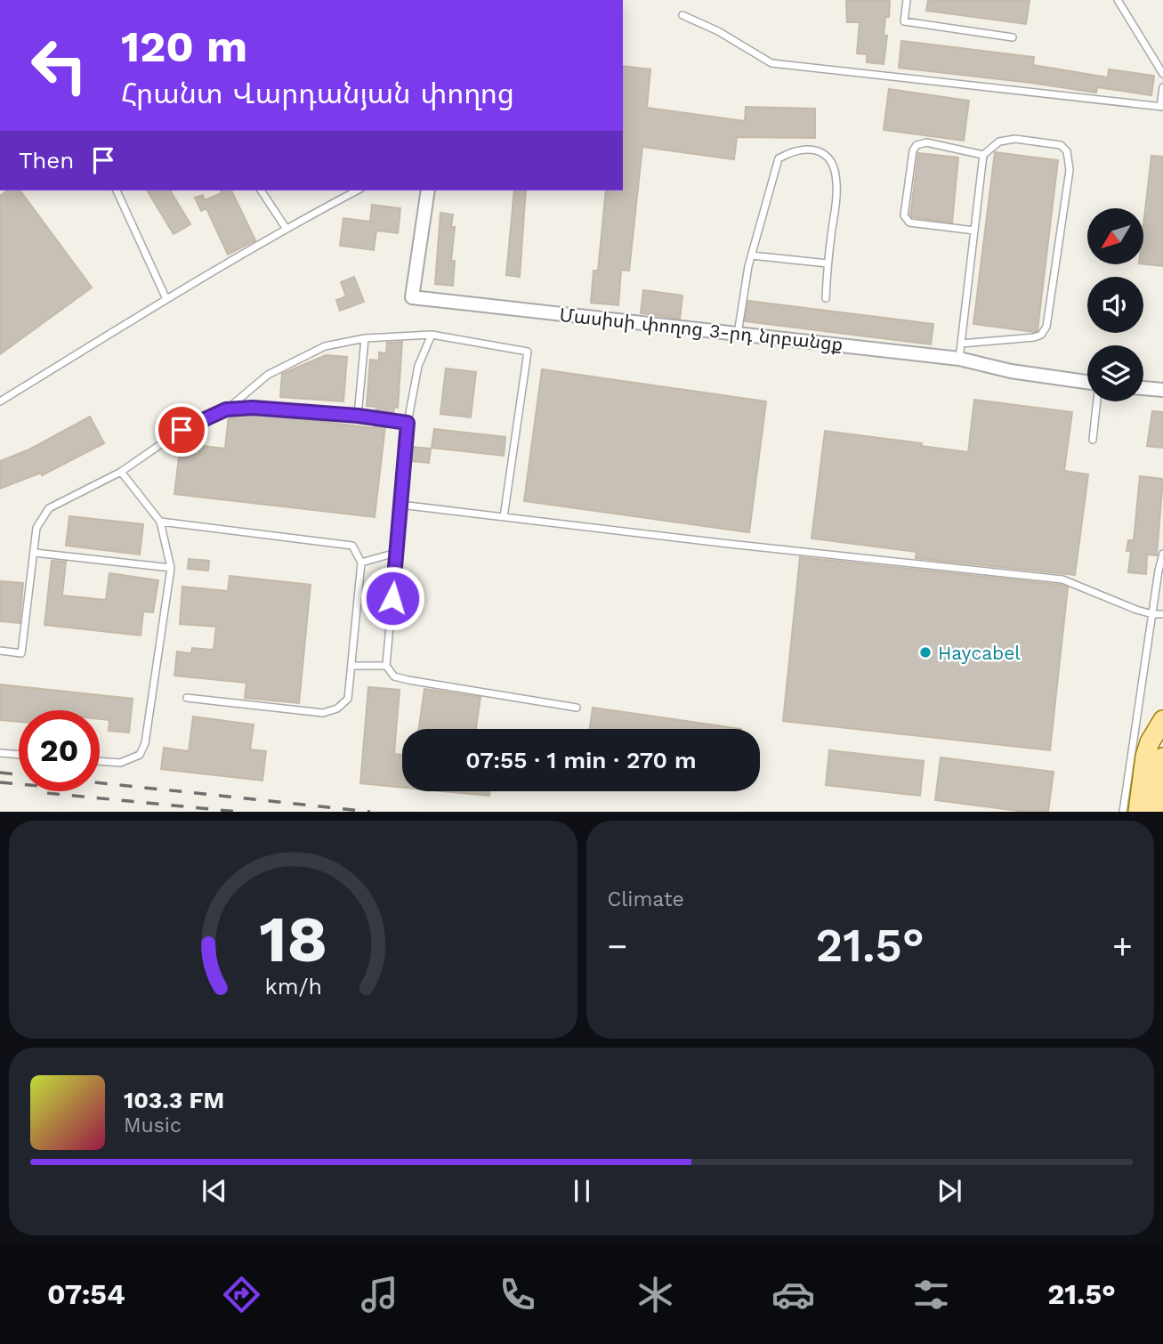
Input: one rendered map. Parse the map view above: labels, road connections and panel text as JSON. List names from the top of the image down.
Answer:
{
  "streets": {
    "street": ["Մասիսի փողոց 3-րդ նրբանցք"]
  },
  "places": ["Haycabel"],
  "north": "bottom left",
  "page": {
    "turn": ["120 m", "Հրանտ Վարդանյան փողոց"],
    "then": "Then",
    "limit": "20",
    "trip": "07:55 · 1 min · 270 m",
    "tile": "Climate",
    "heat": ["−", "21.5°", "+"],
    "song": ["103.3 FM", "Music"],
    "tabs": ["07:54", "21.5°"],
    "gauge": ["18", "km/h"]
  }
}
